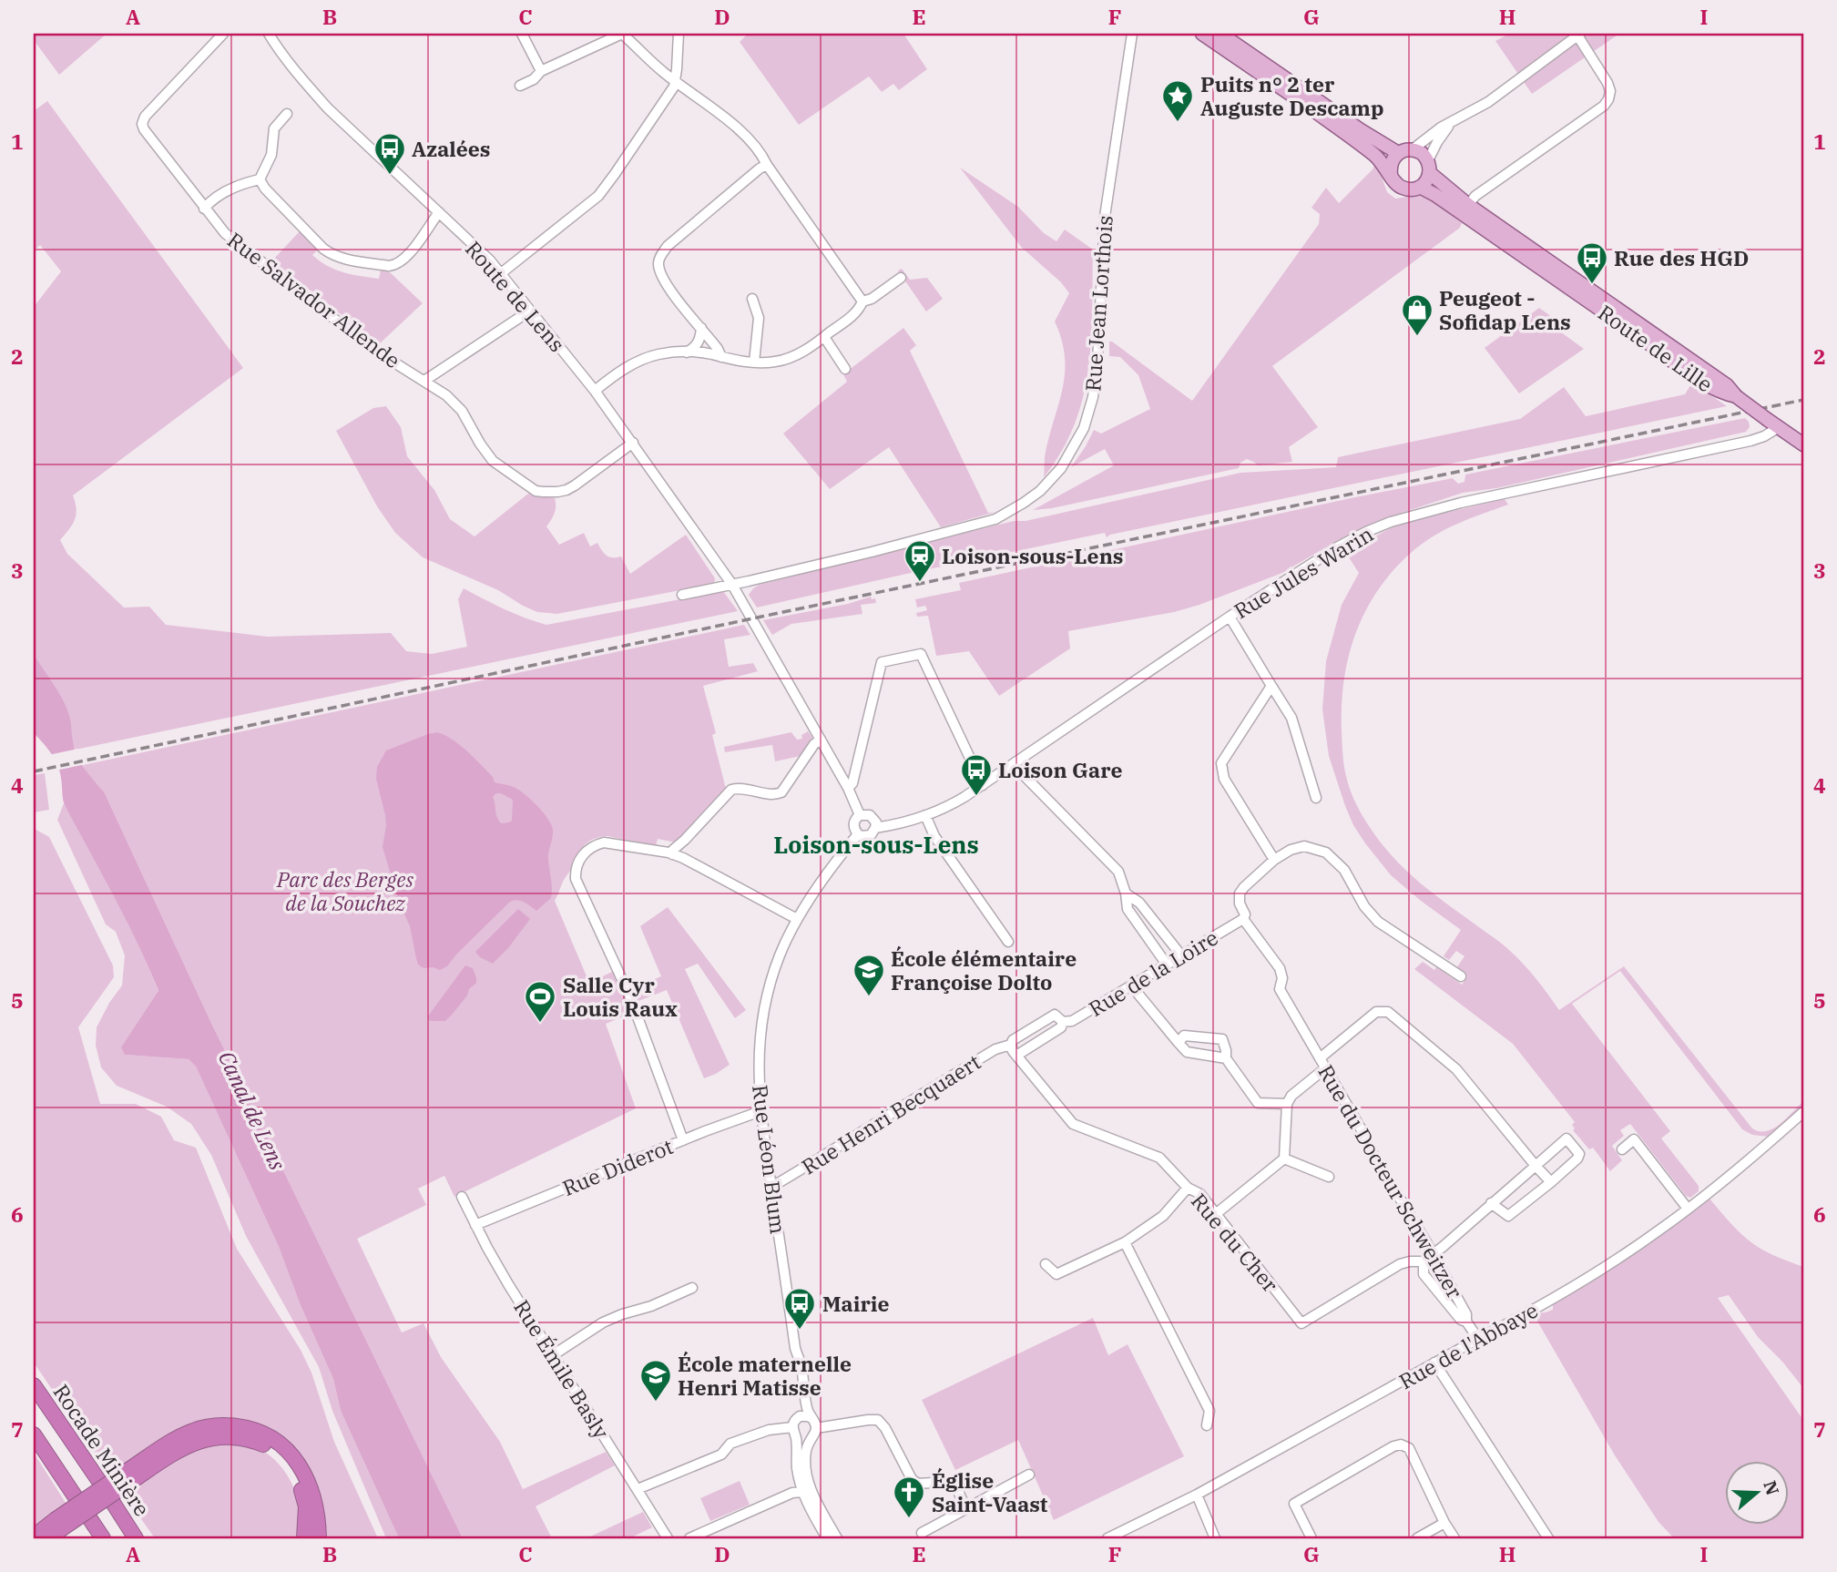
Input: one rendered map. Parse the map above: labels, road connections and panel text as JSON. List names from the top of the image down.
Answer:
{
  "streets": {
    "highway": ["Rocade Minière"],
    "main road": ["Route de Lille"],
    "street": [
      "Route de Lens",
      "Rue Salvador Allende",
      "Rue Jean Lorthois",
      "Rue Jules Warin",
      "Rue de la Loire",
      "Rue Henri Becquaert",
      "Rue Léon Blum",
      "Rue Diderot",
      "Rue du Docteur Schweitzer",
      "Rue du Cher",
      "Rue de l'Abbaye",
      "Rue Émile Basly"
    ]
  },
  "crossings": [
    ["Route de Lens", "Rue Salvador Allende"],
    ["Route de Lens", "Rue Jean Lorthois"],
    ["Route de Lille", "Rue Jules Warin"],
    ["Rue Jules Warin", "Rue Léon Blum"],
    ["Rue de la Loire", "Rue Henri Becquaert"],
    ["Rue de la Loire", "Rue du Docteur Schweitzer"],
    ["Rue de la Loire", "Rue du Cher"],
    ["Rue Henri Becquaert", "Rue Léon Blum"],
    ["Rue Léon Blum", "Rue Diderot"],
    ["Rue Diderot", "Rue Émile Basly"],
    ["Rue du Docteur Schweitzer", "Rue de l'Abbaye"]
  ],
  "districts": ["Loison-sous-Lens"],
  "water": ["Canal de Lens"],
  "parks": ["Parc des Berges de la Souchez"],
  "places": {
    "place": ["Puits n° 2 ter Auguste Descamp"],
    "bus stop": [
      "Azalées",
      "Rue des HGD",
      "Loison Gare",
      "Mairie"
    ],
    "shop": ["Peugeot - Sofidap Lens"],
    "station": ["Loison-sous-Lens"],
    "school or university": ["École élémentaire Françoise Dolto", "École maternelle Henri Matisse"],
    "sports": ["Salle Cyr Louis Raux"],
    "church": ["Église Saint-Vaast"]
  },
  "north": "right",
  "grid": {
    "columns": [
      "A",
      "B",
      "C",
      "D",
      "E",
      "F",
      "G",
      "H",
      "I"
    ],
    "rows": [
      "1",
      "2",
      "3",
      "4",
      "5",
      "6",
      "7"
    ]
  }
}
